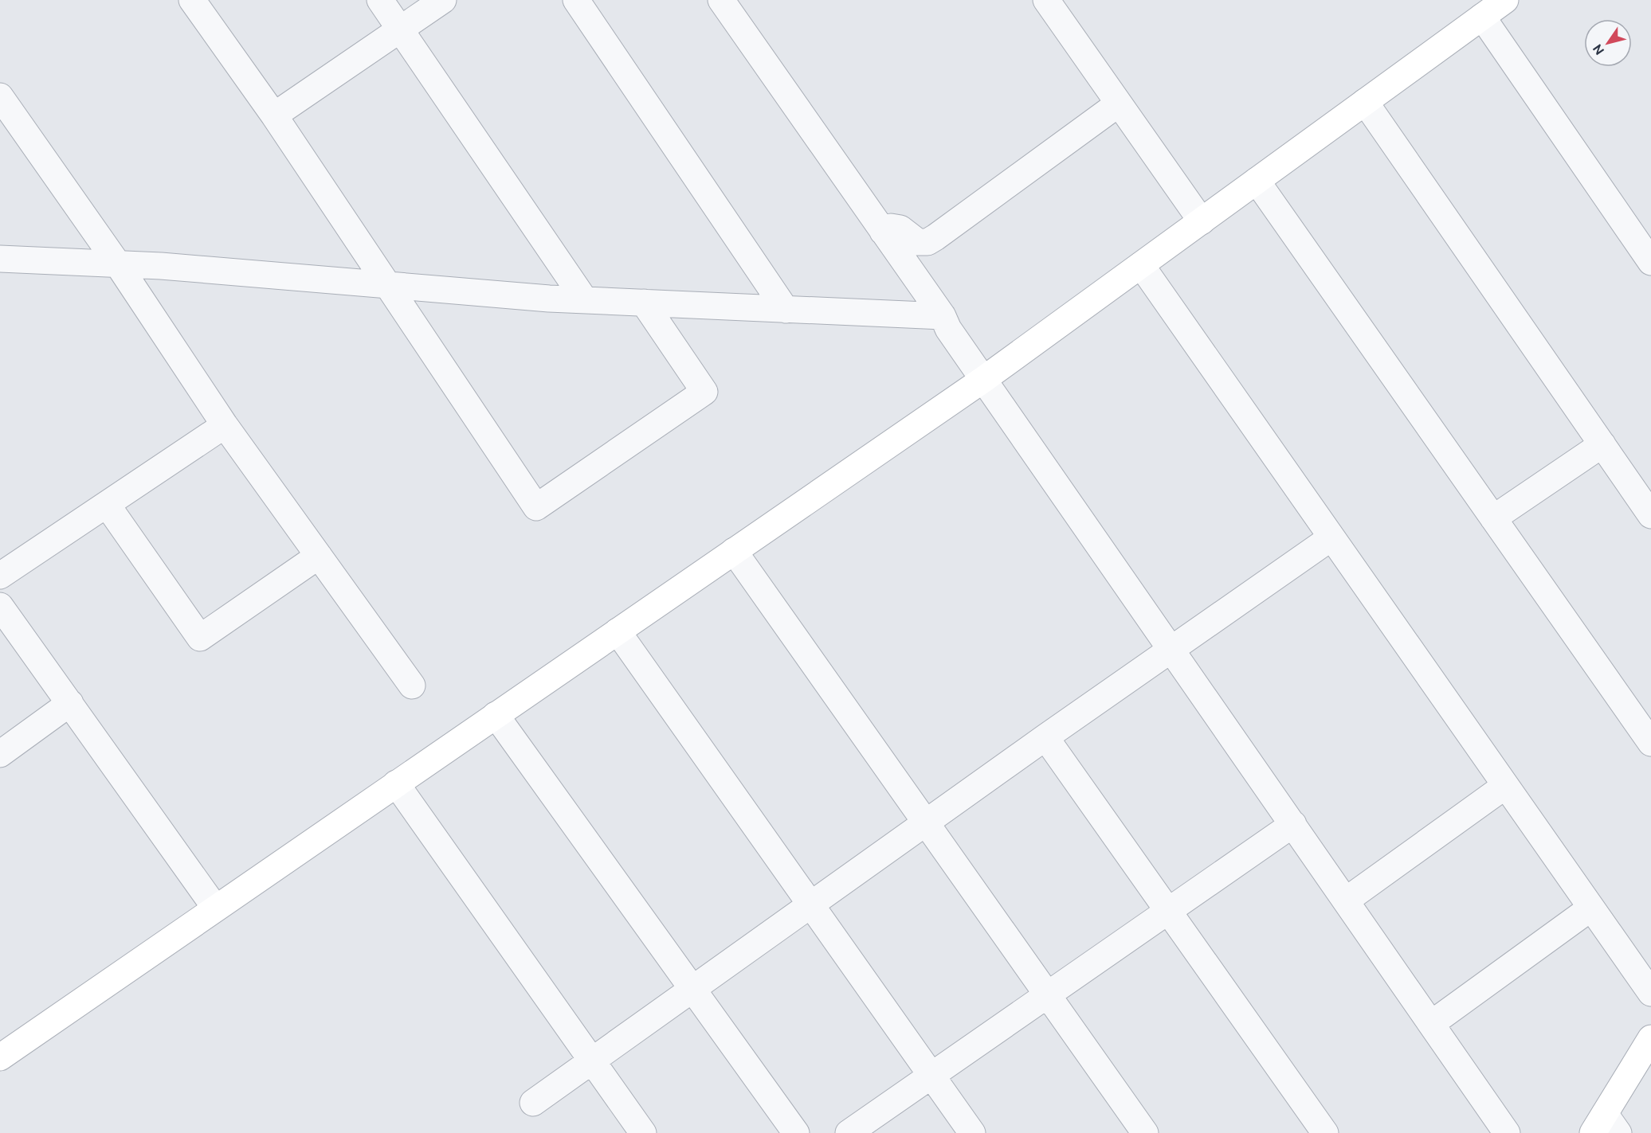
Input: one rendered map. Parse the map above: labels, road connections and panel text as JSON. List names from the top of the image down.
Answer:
{
  "north": "bottom left"
}
